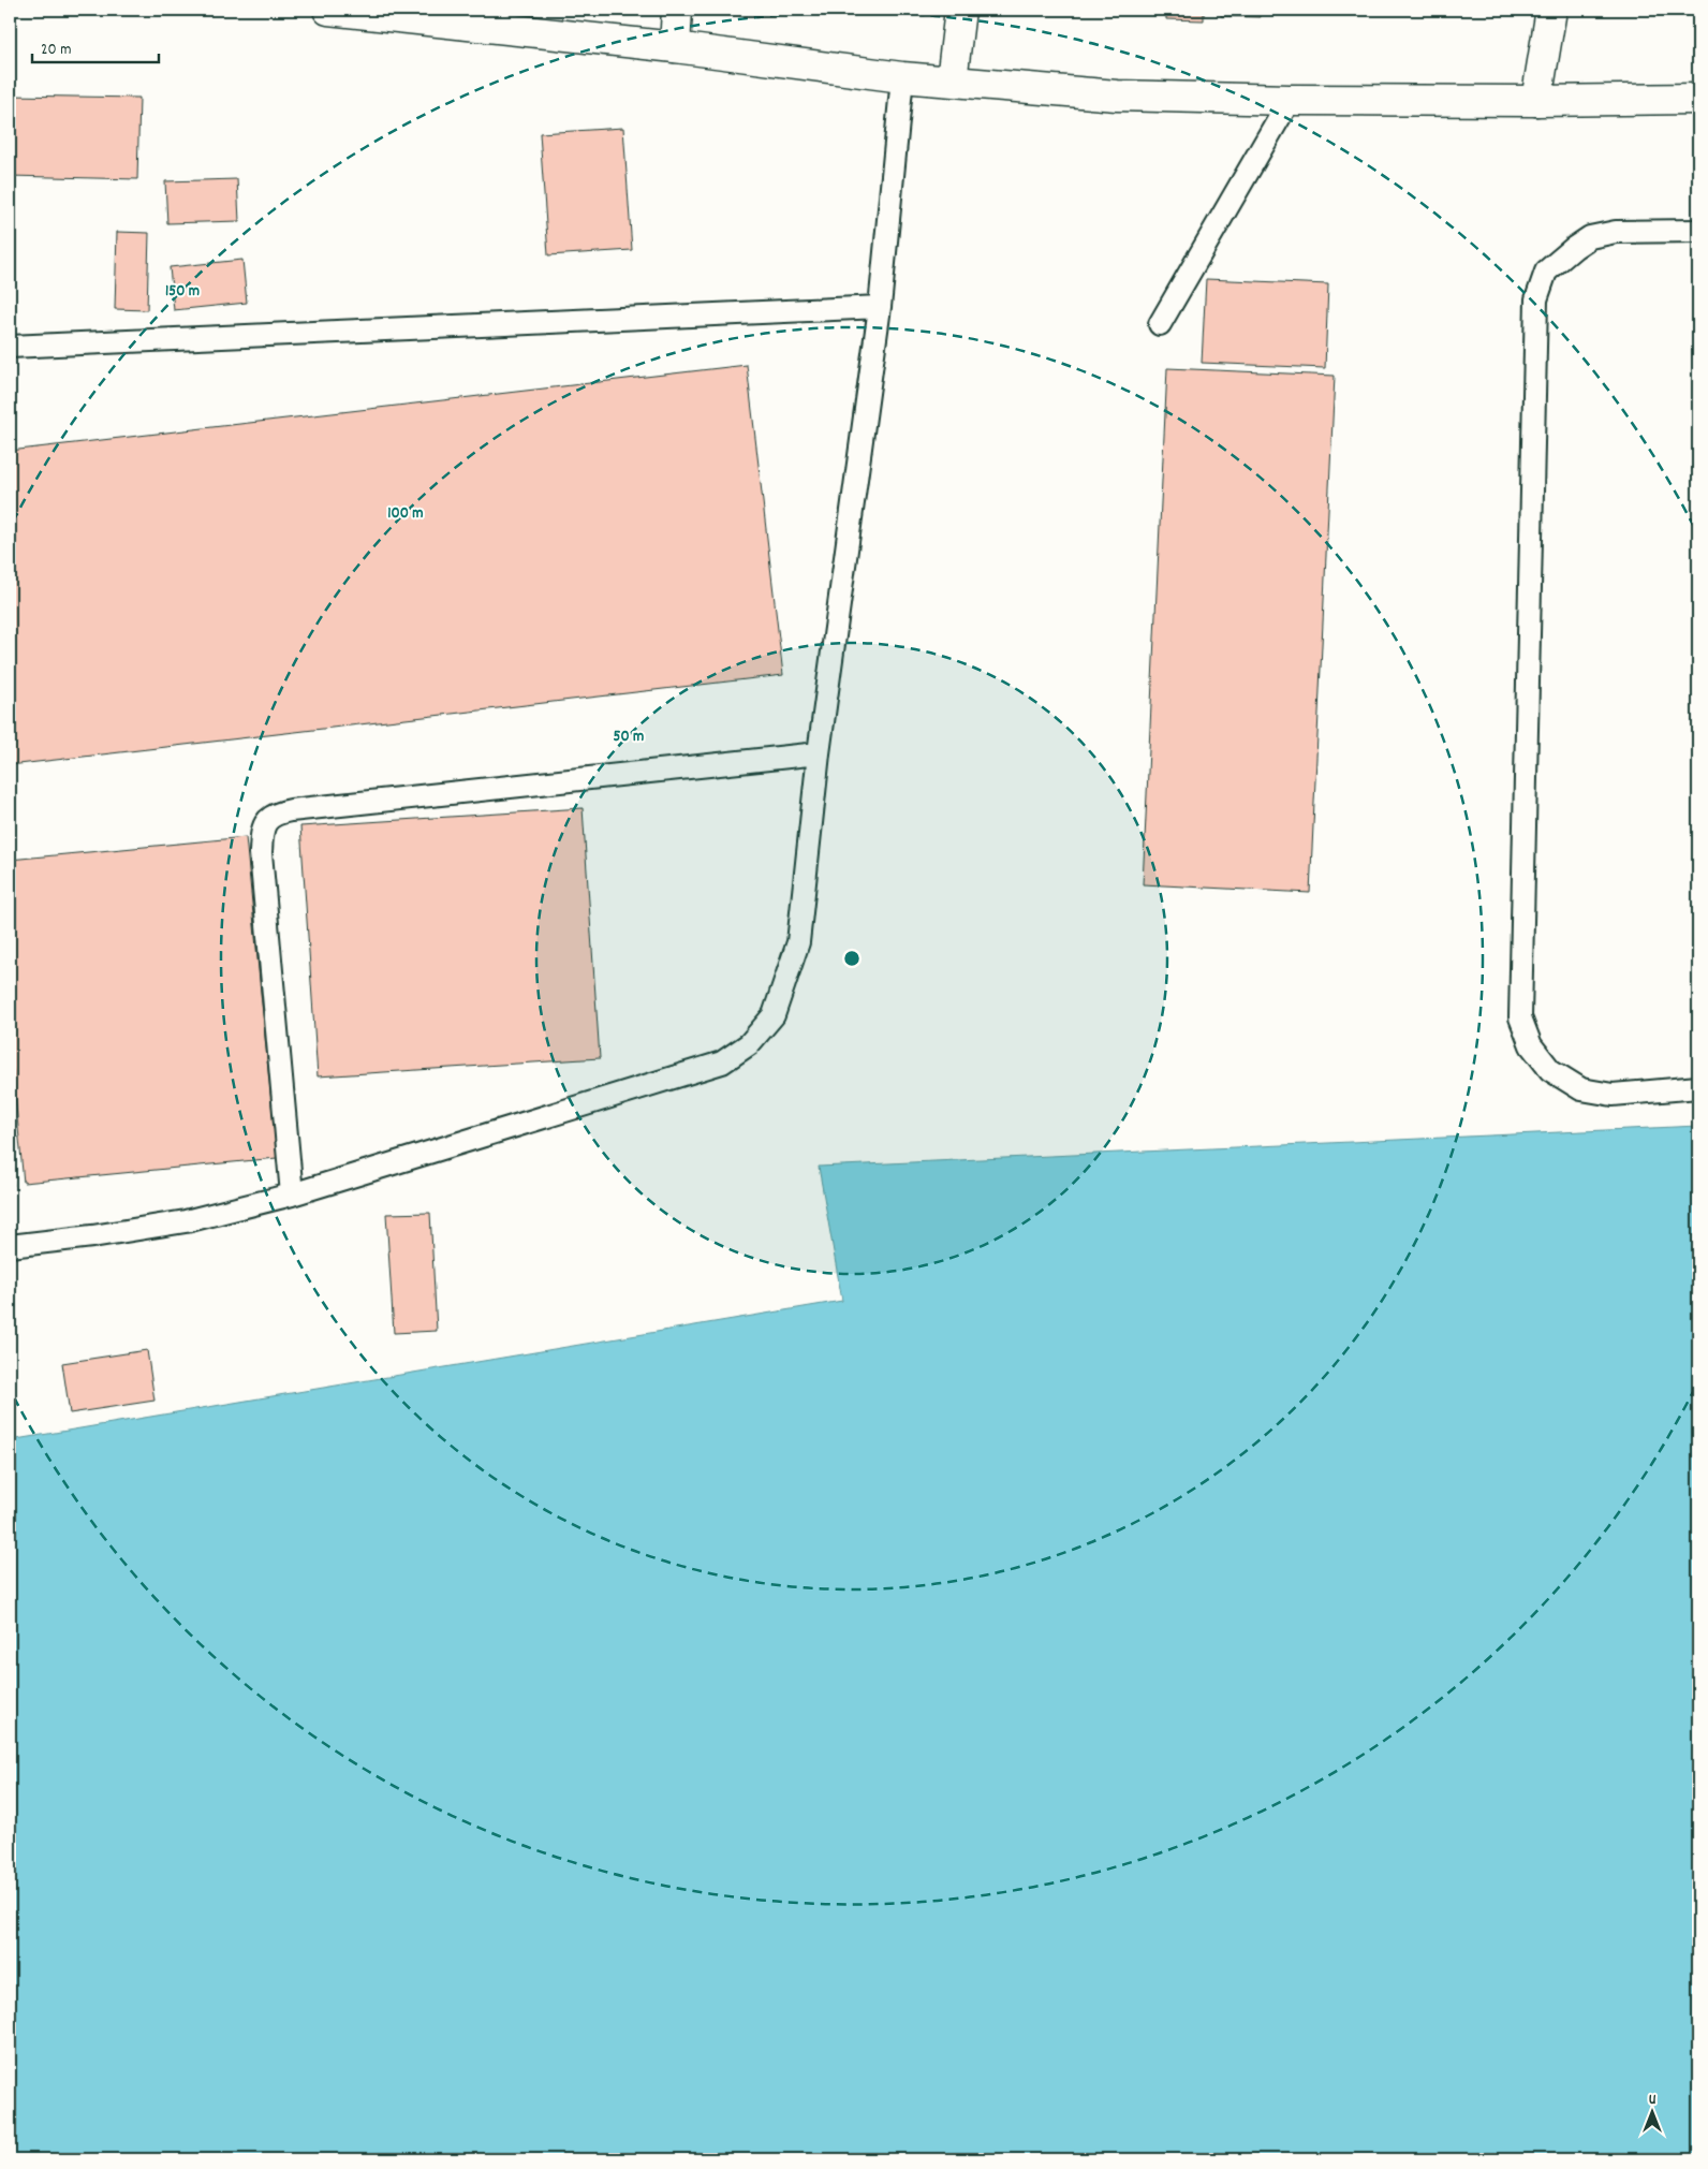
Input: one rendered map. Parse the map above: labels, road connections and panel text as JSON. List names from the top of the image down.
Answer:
{
  "scale_bar": "20 m",
  "north": "top",
  "rings": ["150 m", "100 m", "50 m"]
}
